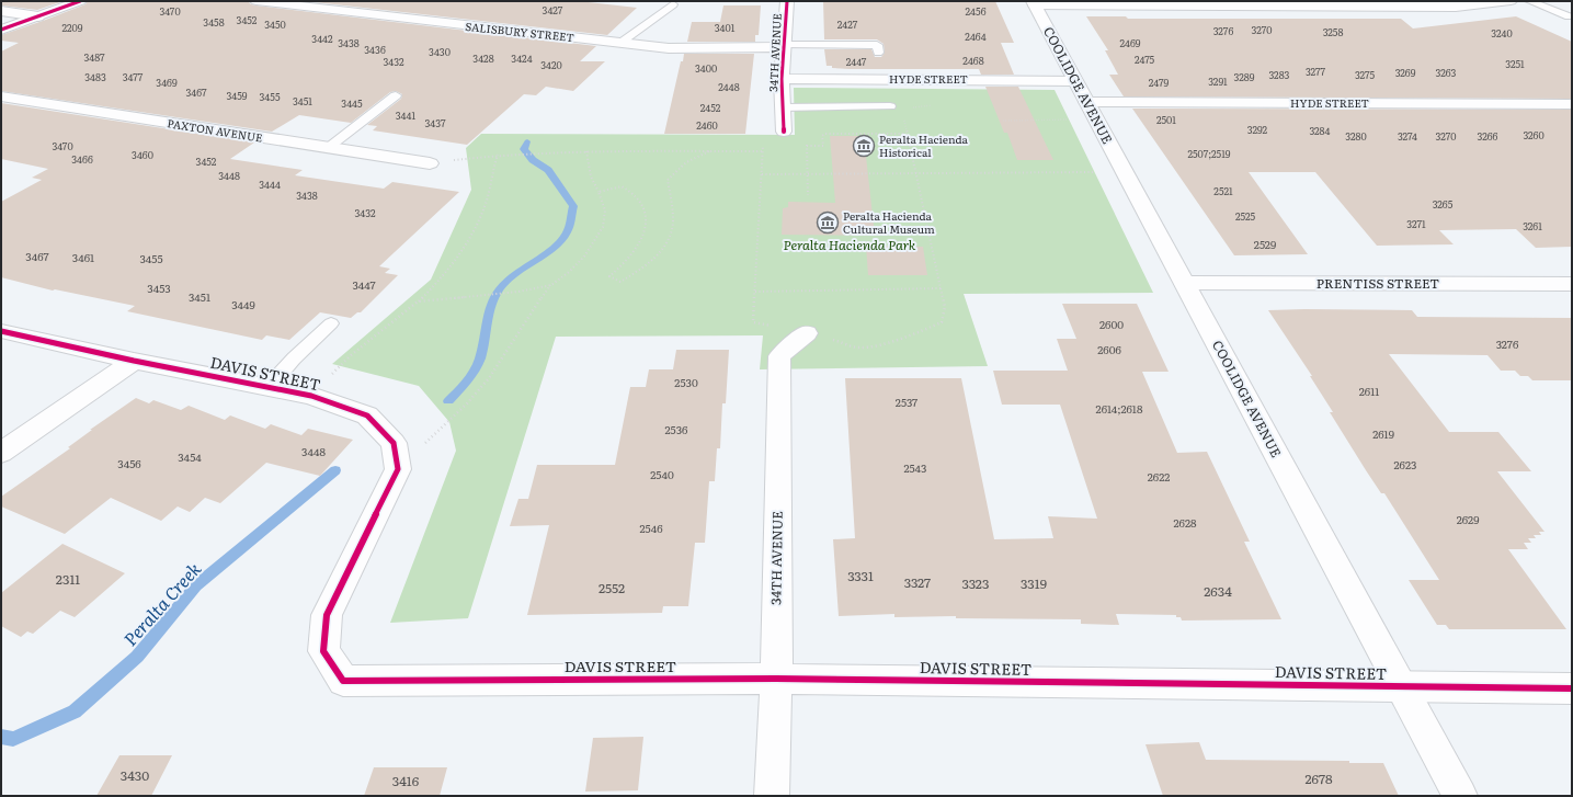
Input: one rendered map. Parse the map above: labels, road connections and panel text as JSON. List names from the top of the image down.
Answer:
{
  "streets": {
    "street": [
      "SALISBURY STREET",
      "34TH AVENUE",
      "HYDE STREET",
      "COOLIDGE AVENUE",
      "PAXTON AVENUE",
      "PRENTISS STREET",
      "DAVIS STREET"
    ]
  },
  "crossings": [
    ["SALISBURY STREET", "34TH AVENUE"],
    ["34TH AVENUE", "HYDE STREET"],
    ["34TH AVENUE", "DAVIS STREET"],
    ["HYDE STREET", "COOLIDGE AVENUE"],
    ["COOLIDGE AVENUE", "PRENTISS STREET"],
    ["COOLIDGE AVENUE", "DAVIS STREET"]
  ],
  "water": ["Peralta Creek"],
  "parks": ["Peralta Hacienda Park"],
  "places": {
    "museum": ["Peralta Hacienda Historical", "Peralta Hacienda Cultural Museum"]
  },
  "house_numbers": [
    "3427",
    "3470",
    "2456",
    "3452",
    "3458",
    "3450",
    "2427",
    "2209",
    "3401",
    "3270",
    "3276",
    "3258",
    "3240",
    "2464",
    "3442",
    "3438",
    "2469",
    "3436",
    "3430",
    "3487",
    "3428",
    "3424",
    "2475",
    "2468",
    "3432",
    "2447",
    "3251",
    "3420",
    "3400",
    "3277",
    "3269",
    "3263",
    "3283",
    "3275",
    "3483",
    "3477",
    "3289",
    "3291",
    "3469",
    "2479",
    "2448",
    "3467",
    "3459",
    "3455",
    "3451",
    "3445",
    "2452",
    "3441",
    "2501",
    "3437",
    "2460",
    "3292",
    "3284",
    "3260",
    "3280",
    "3274",
    "3270",
    "3266",
    "3470",
    "2507;2519",
    "3460",
    "3466",
    "3452",
    "3448",
    "3444",
    "2521",
    "3438",
    "3265",
    "3432",
    "2525",
    "3271",
    "3261",
    "2529",
    "3467",
    "3461",
    "3455",
    "3447",
    "3453",
    "3451",
    "3449",
    "2600",
    "3276",
    "2606",
    "2530",
    "2611",
    "2537",
    "2614;2618",
    "2536",
    "2619",
    "3448",
    "3454",
    "3456",
    "2623",
    "2543",
    "2540",
    "2622",
    "2629",
    "2628",
    "2546",
    "3331",
    "2311",
    "3327",
    "3323",
    "3319",
    "2552",
    "2634",
    "3430",
    "2678",
    "3416"
  ]
}
